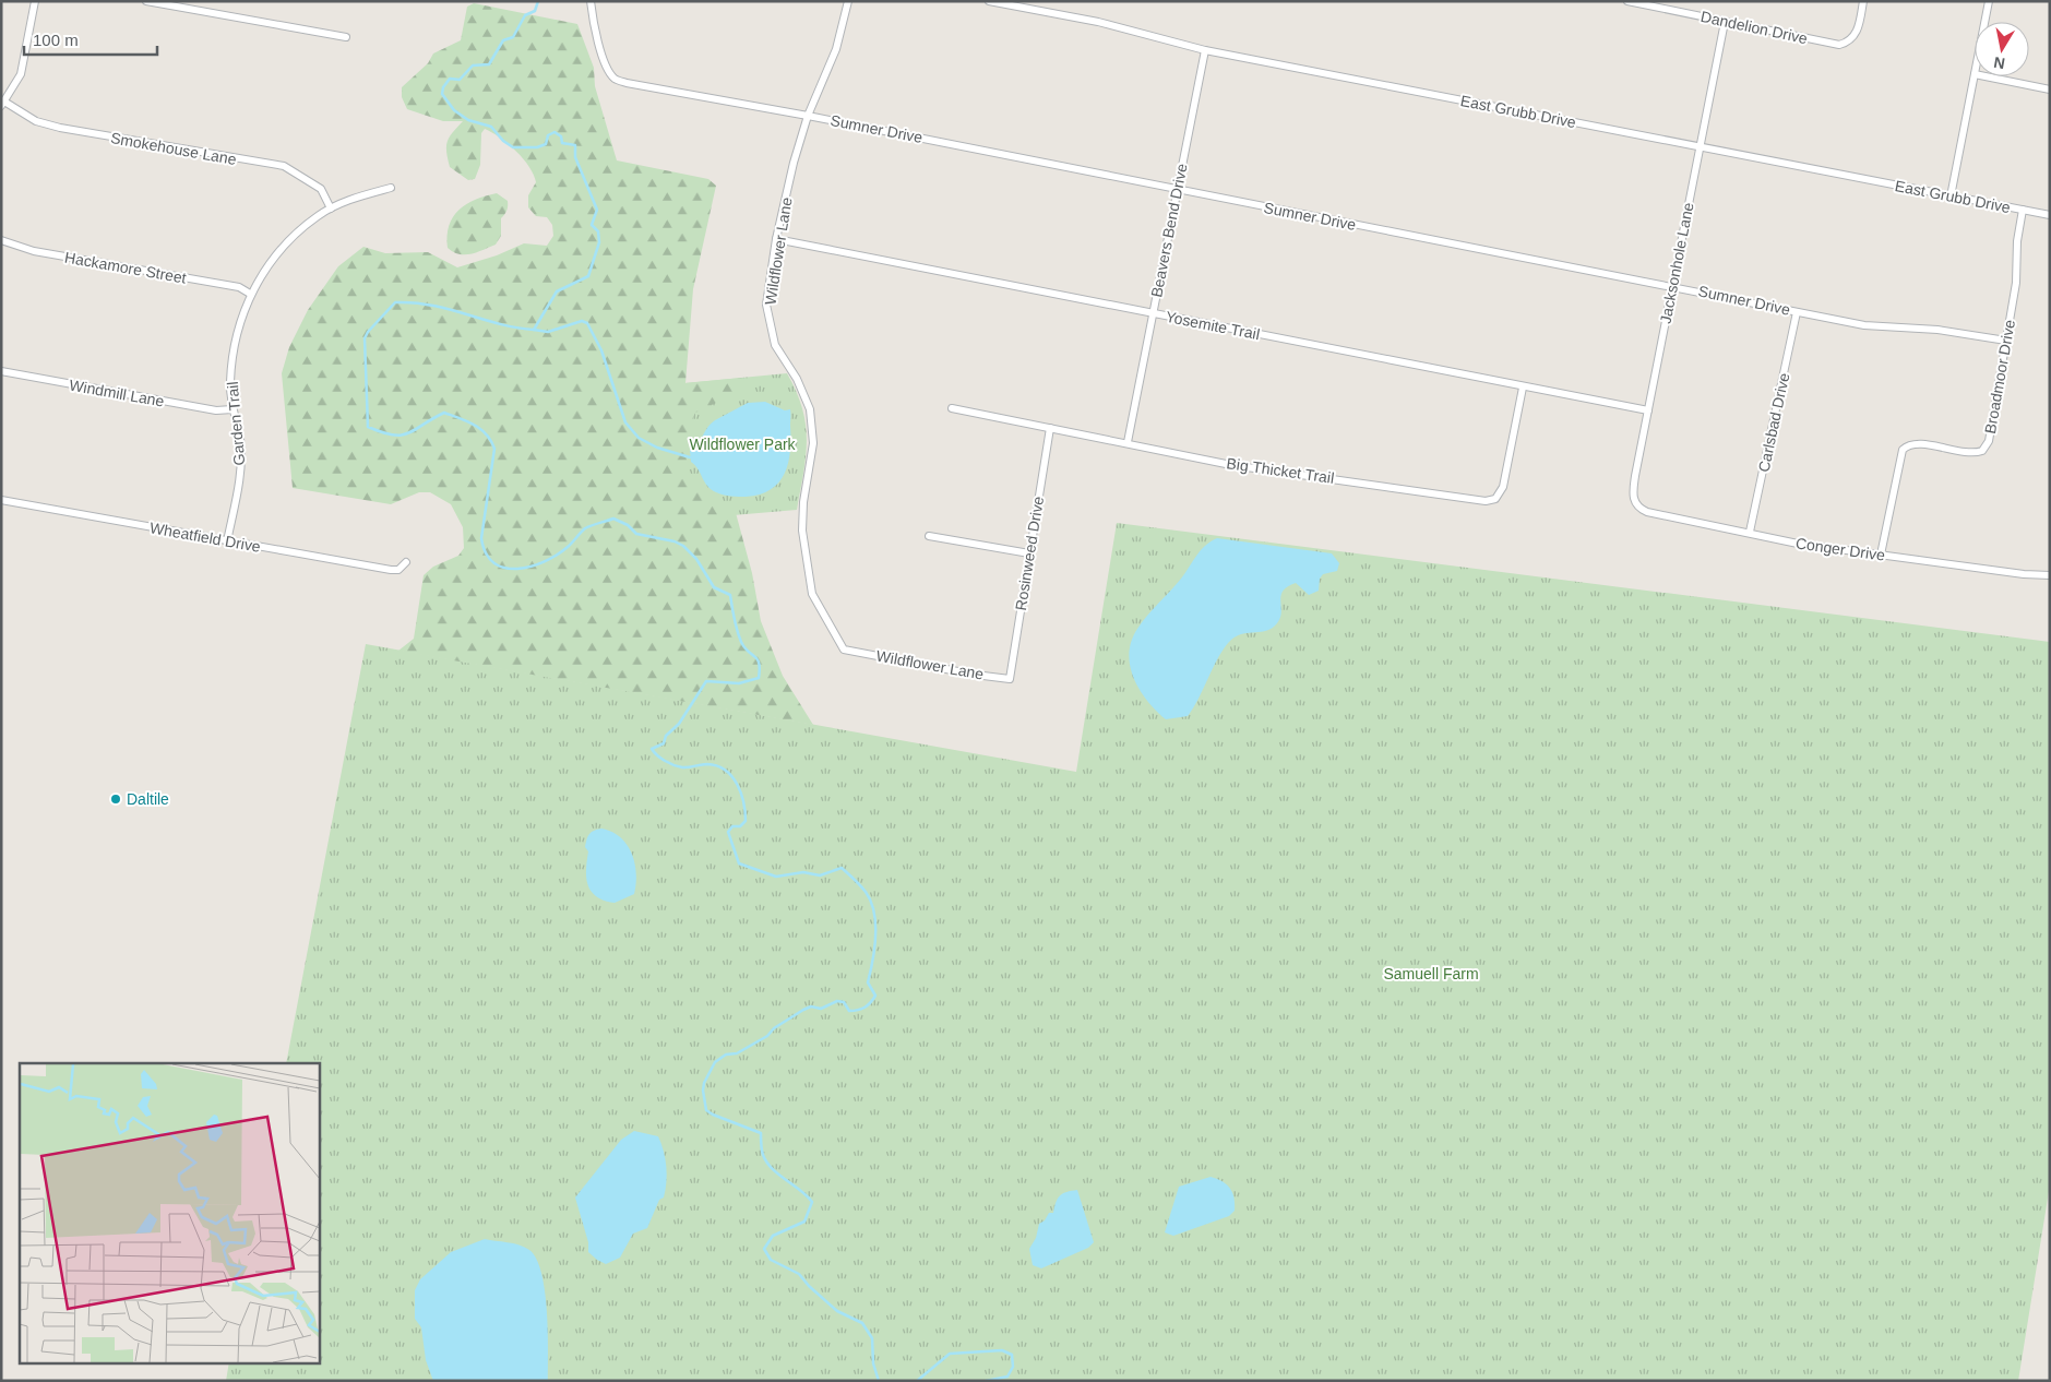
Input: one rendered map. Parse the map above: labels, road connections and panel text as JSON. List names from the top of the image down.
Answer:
{
  "streets": {
    "street": [
      "Dandelion Drive",
      "East Grubb Drive",
      "Sumner Drive",
      "Smokehouse Lane",
      "Beavers Bend Drive",
      "Wildflower Lane",
      "Jacksonhole Lane",
      "Hackamore Street",
      "Yosemite Trail",
      "Broadmoor Drive",
      "Windmill Lane",
      "Carlsbad Drive",
      "Garden Trail",
      "Big Thicket Trail",
      "Wheatfield Drive",
      "Conger Drive",
      "Rosinweed Drive"
    ]
  },
  "crossings": [
    ["Dandelion Drive", "Jacksonhole Lane"],
    ["East Grubb Drive", "Beavers Bend Drive"],
    ["East Grubb Drive", "Jacksonhole Lane"],
    ["East Grubb Drive", "Broadmoor Drive"],
    ["Sumner Drive", "Beavers Bend Drive"],
    ["Sumner Drive", "Wildflower Lane"],
    ["Sumner Drive", "Jacksonhole Lane"],
    ["Sumner Drive", "Broadmoor Drive"],
    ["Sumner Drive", "Carlsbad Drive"],
    ["Smokehouse Lane", "Garden Trail"],
    ["Beavers Bend Drive", "Yosemite Trail"],
    ["Beavers Bend Drive", "Big Thicket Trail"],
    ["Wildflower Lane", "Yosemite Trail"],
    ["Wildflower Lane", "Rosinweed Drive"],
    ["Jacksonhole Lane", "Yosemite Trail"],
    ["Jacksonhole Lane", "Conger Drive"],
    ["Hackamore Street", "Garden Trail"],
    ["Yosemite Trail", "Big Thicket Trail"],
    ["Broadmoor Drive", "Conger Drive"],
    ["Windmill Lane", "Garden Trail"],
    ["Carlsbad Drive", "Conger Drive"],
    ["Garden Trail", "Wheatfield Drive"],
    ["Big Thicket Trail", "Rosinweed Drive"]
  ],
  "parks": ["Wildflower Park", "Samuell Farm"],
  "places": ["Daltile"],
  "scale_bar": "100 m",
  "north": "bottom"
}
